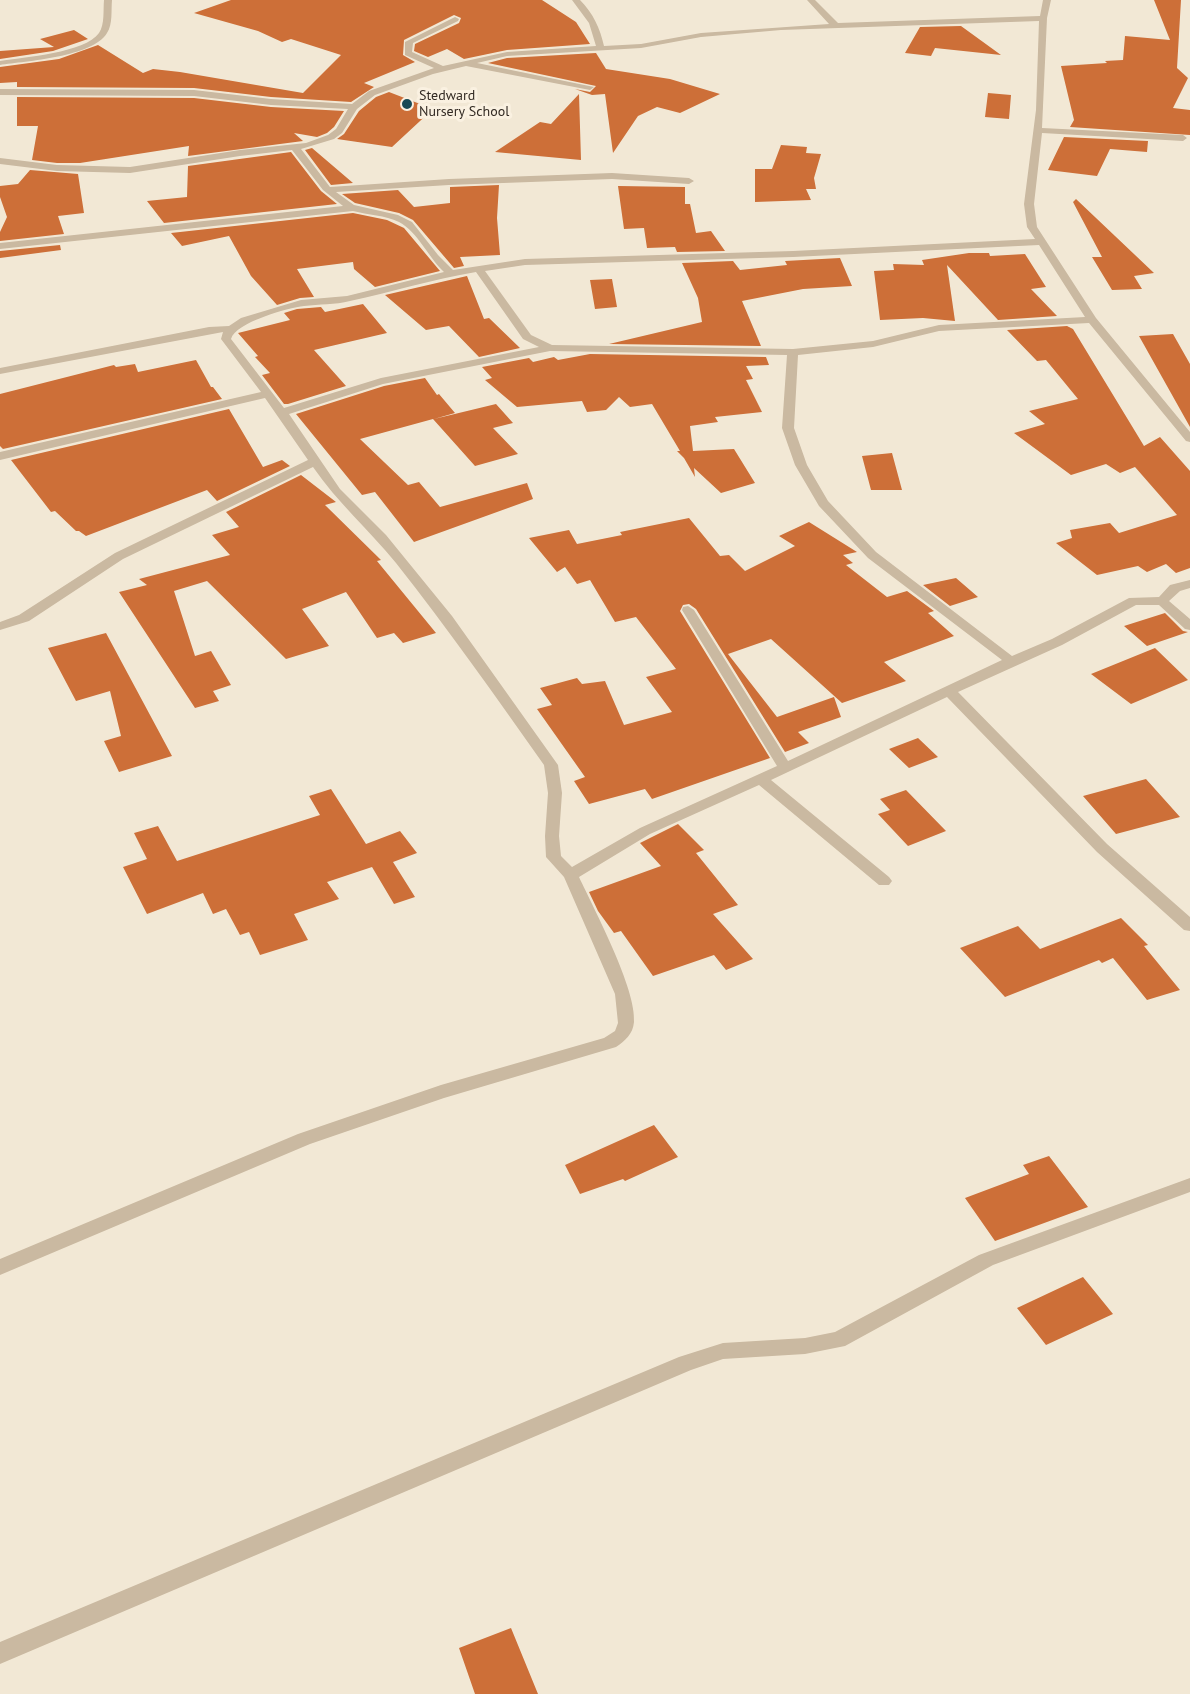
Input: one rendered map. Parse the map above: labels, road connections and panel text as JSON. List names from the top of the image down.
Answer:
{
  "places": ["Stedward Nursery School"]
}
